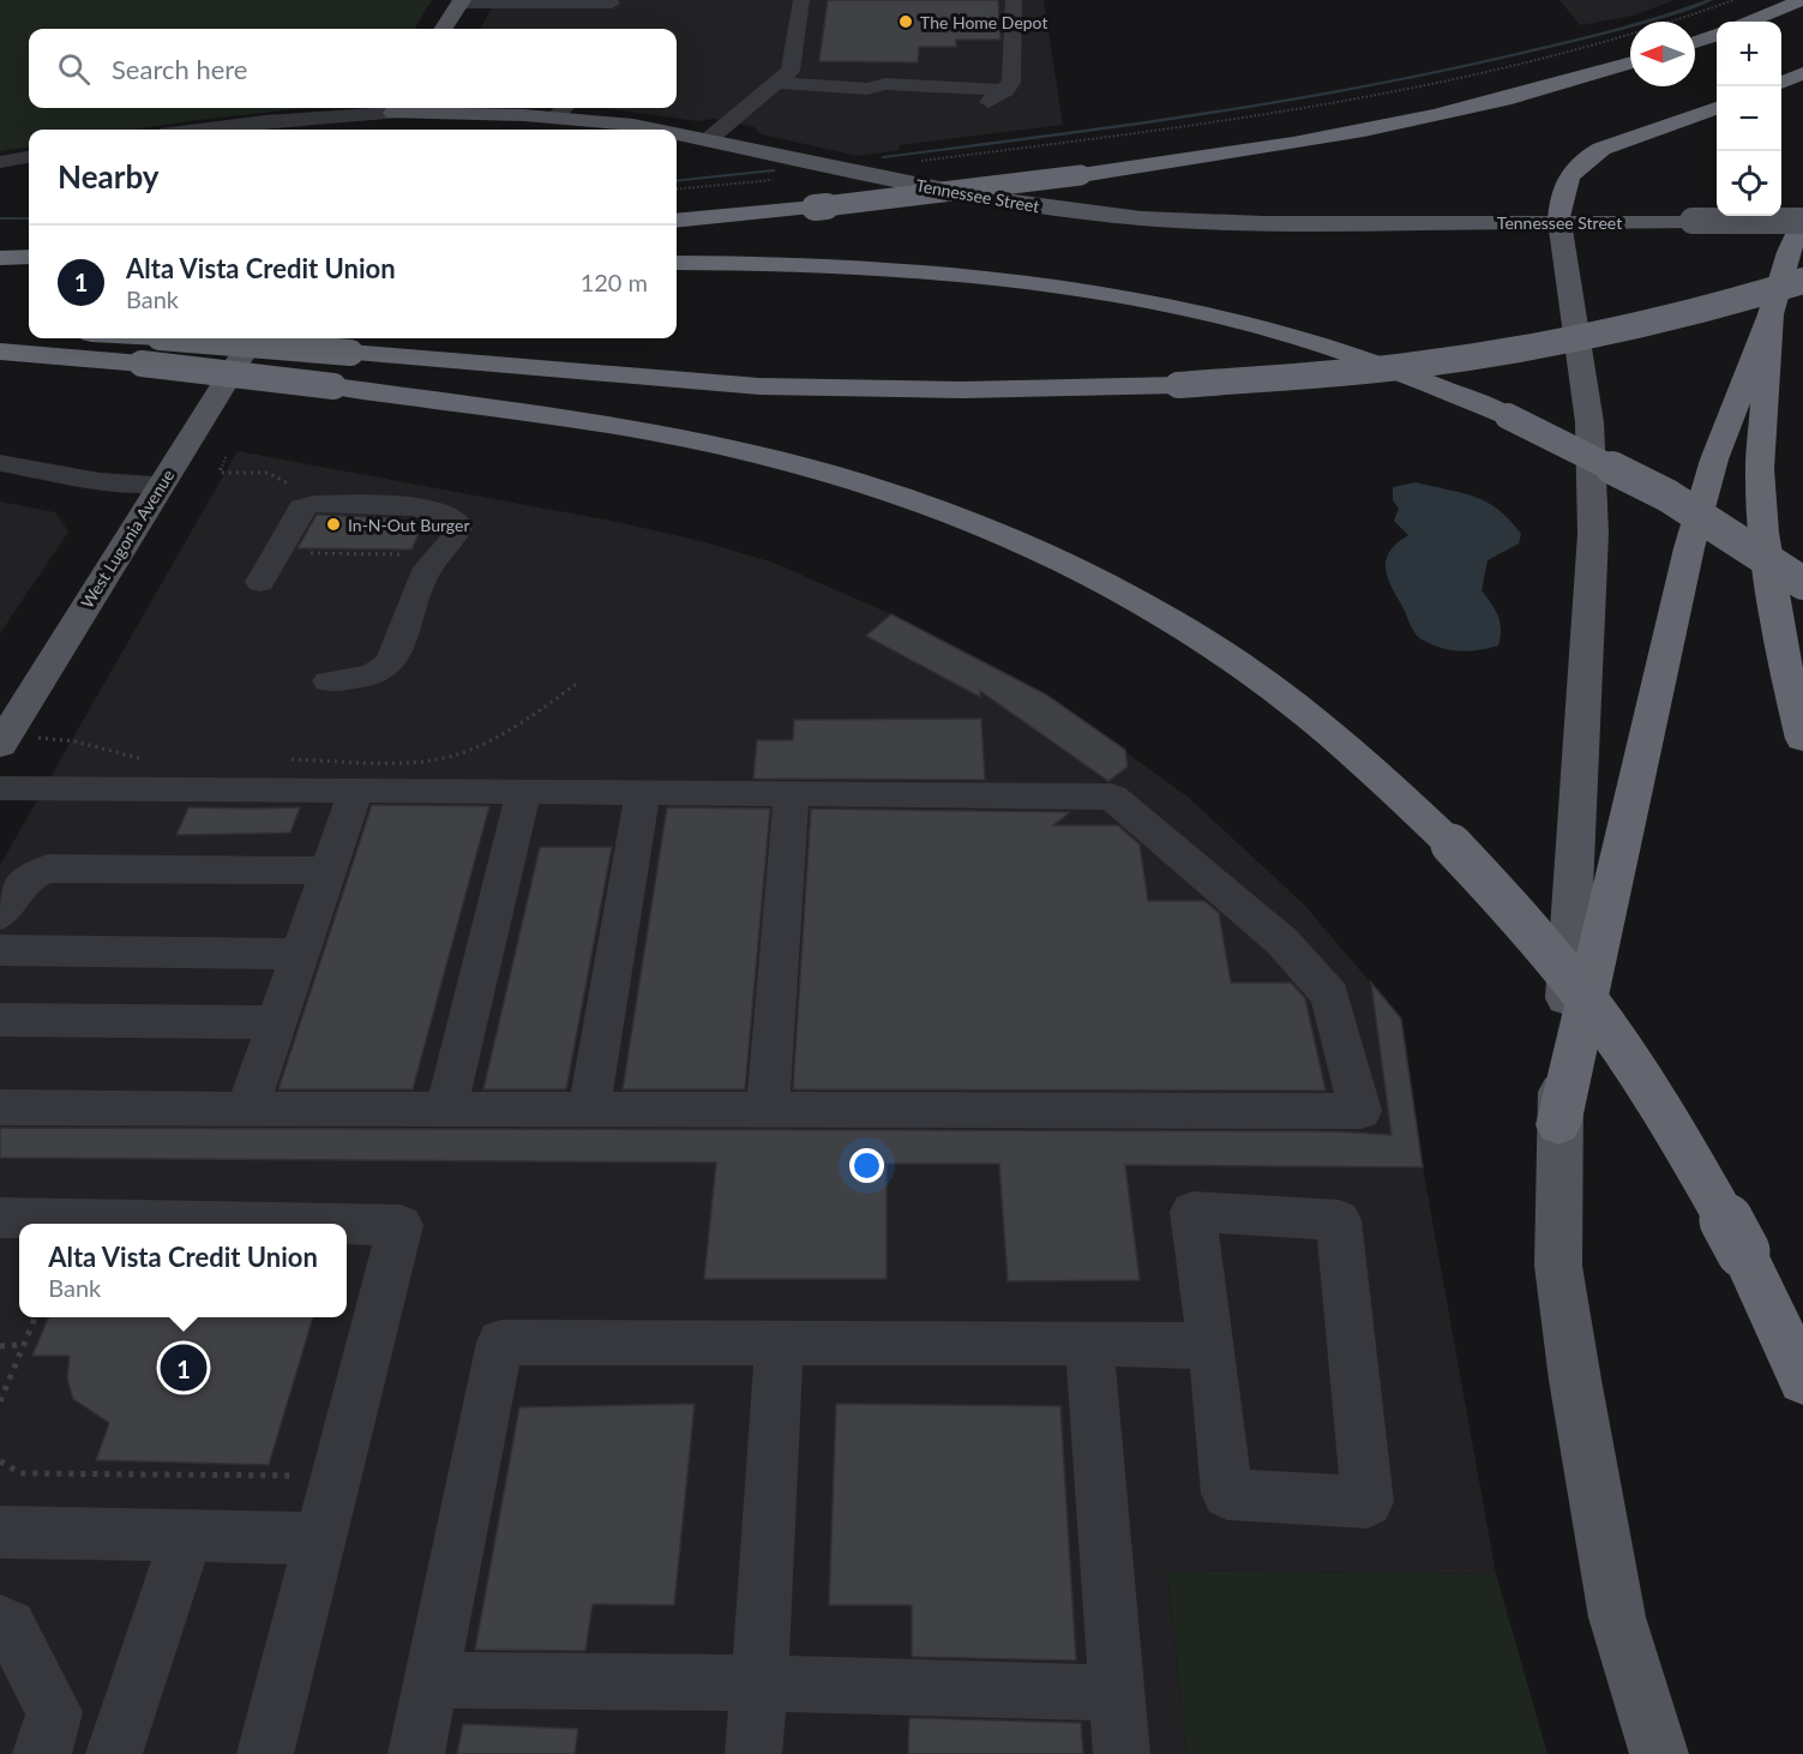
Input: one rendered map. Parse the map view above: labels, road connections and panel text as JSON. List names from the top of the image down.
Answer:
{
  "streets": {
    "main road": ["Tennessee Street", "West Lugonia Avenue"]
  },
  "places": ["The Home Depot", "In-N-Out Burger"],
  "north": "left",
  "page": {
    "map_buttons": ["+", "−"],
    "search": "Search here",
    "heading": "Nearby",
    "list": [
      {
        "mark": "1",
        "name": "Alta Vista Credit Union",
        "note": "Bank",
        "value": "120 m"
      }
    ],
    "popup": ["Alta Vista Credit Union", "Bank"],
    "pins": "1"
  }
}
